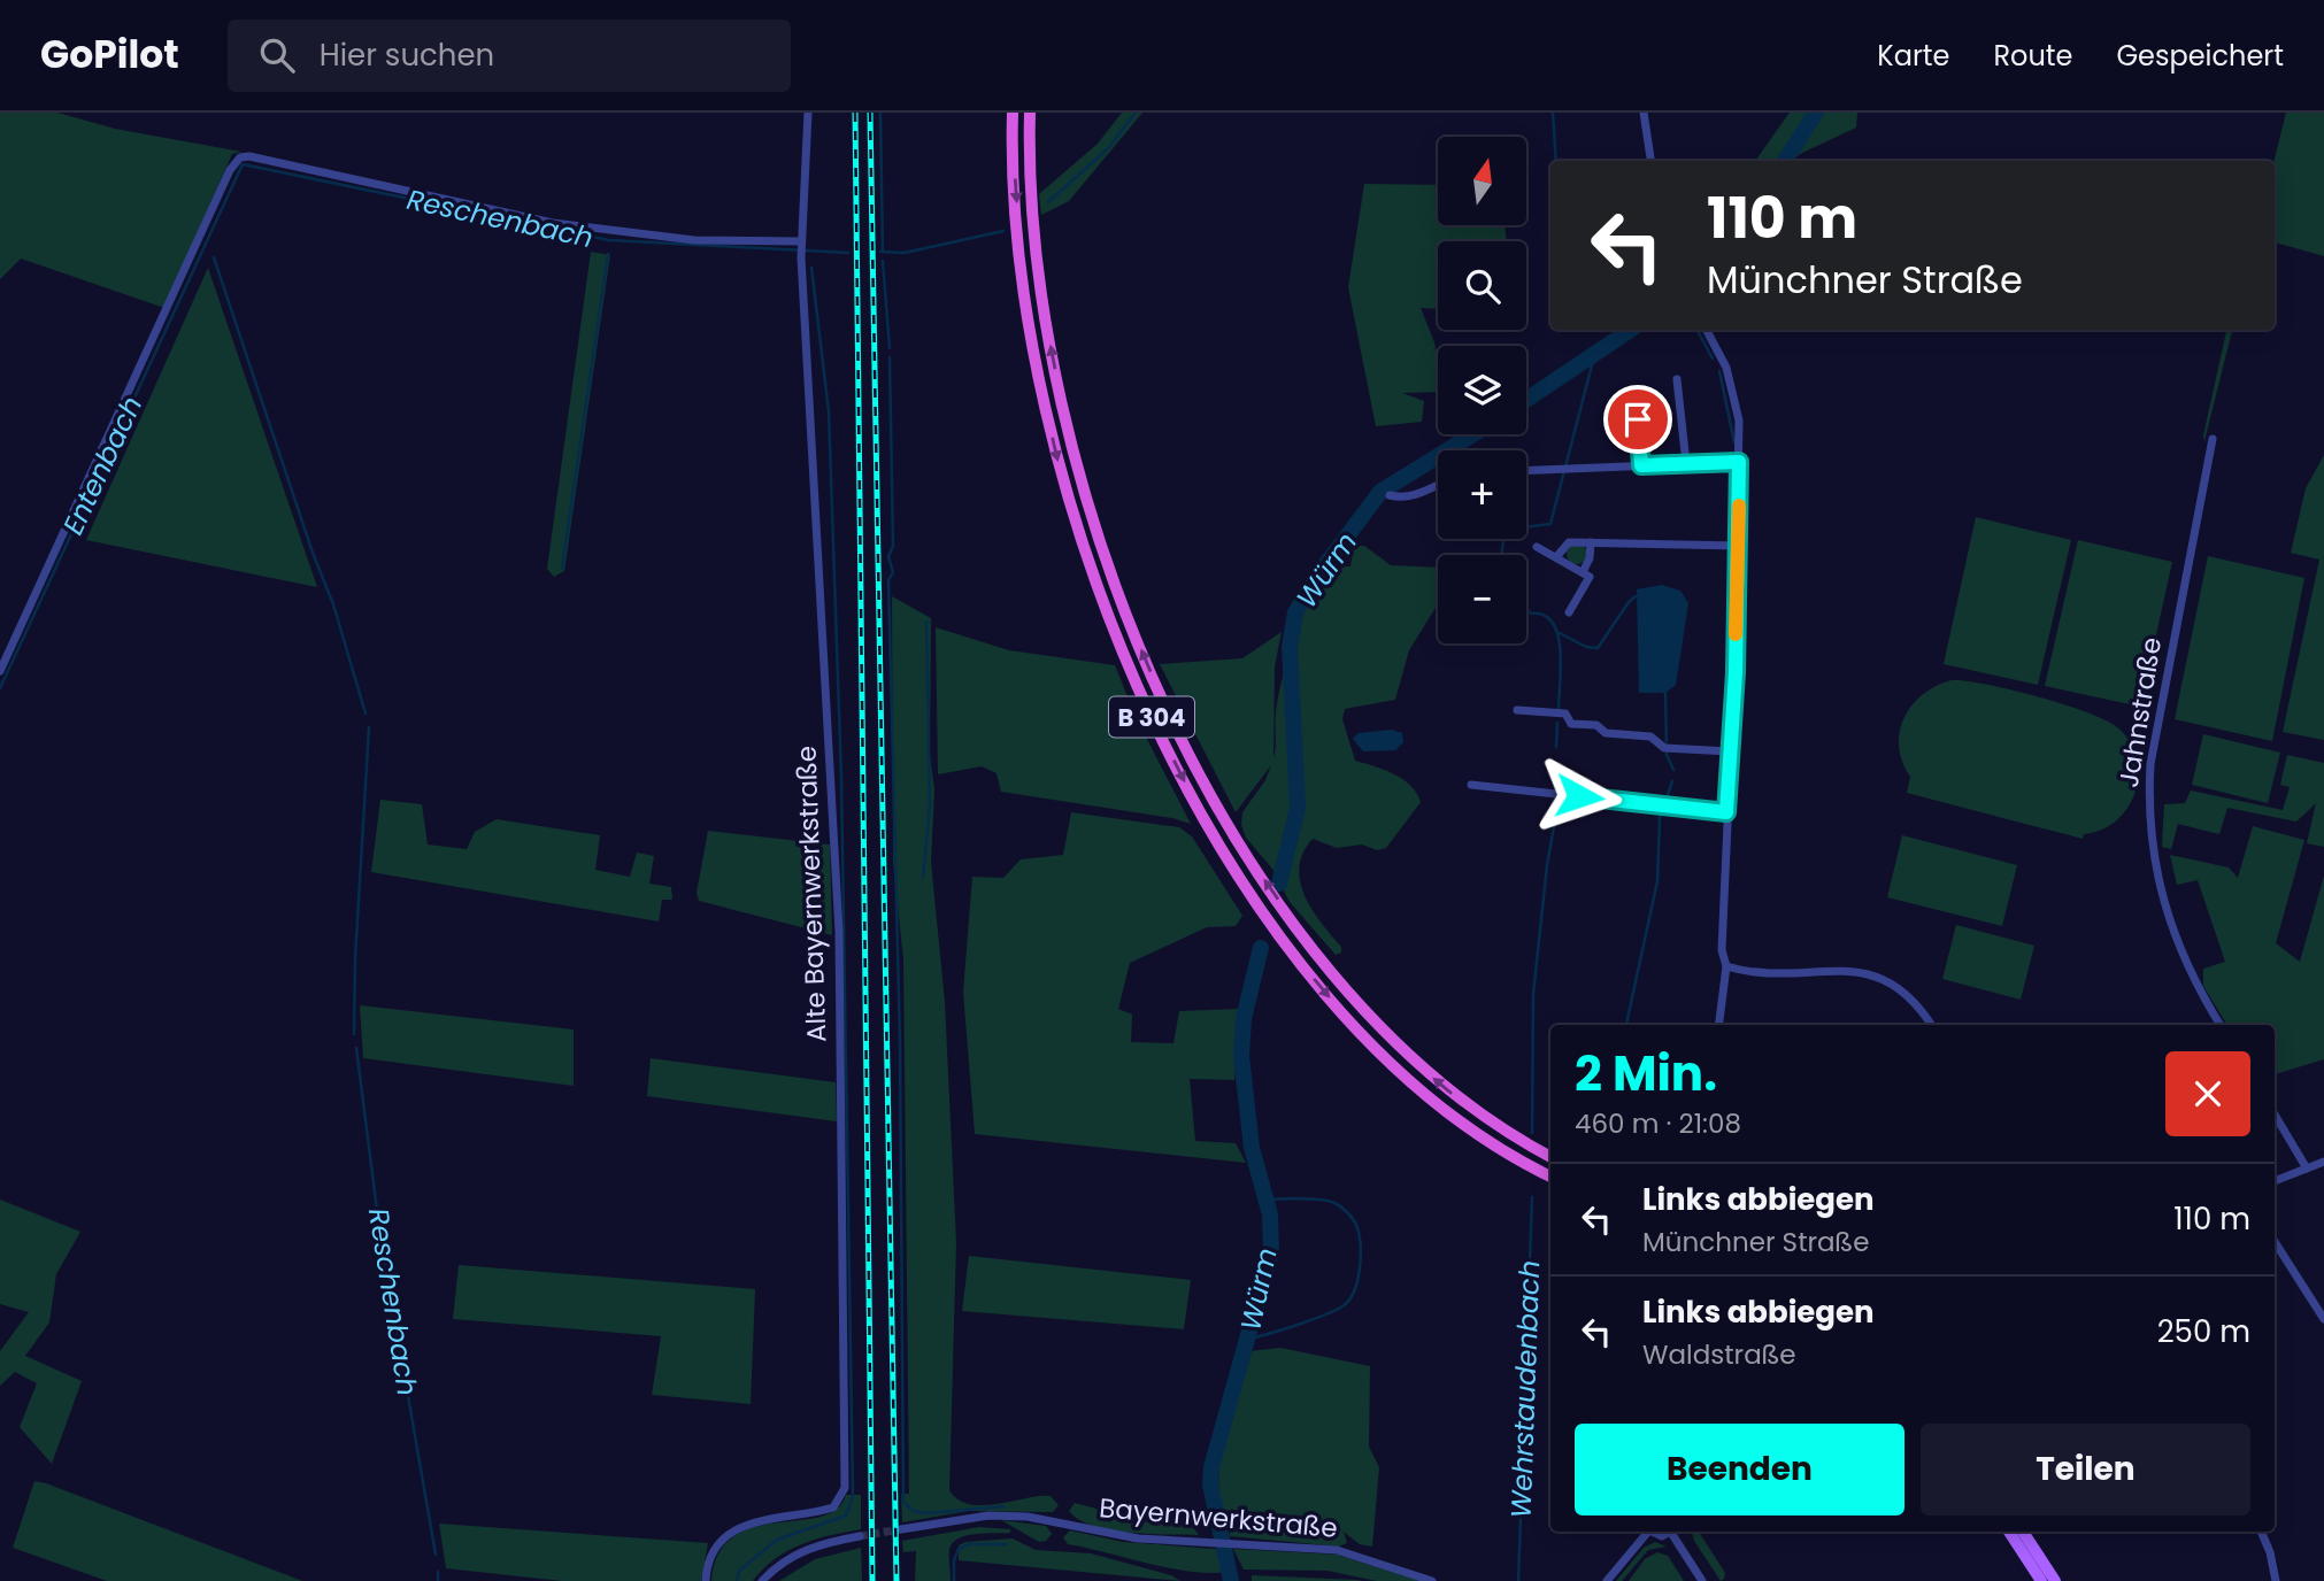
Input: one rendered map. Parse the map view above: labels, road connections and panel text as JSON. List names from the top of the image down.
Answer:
{
  "streets": {
    "highway": ["B 304"],
    "street": ["Jahnstraße", "Alte Bayernwerkstraße", "Bayernwerkstraße"]
  },
  "water": [
    "Reschenbach",
    "Entenbach",
    "Würm",
    "Wehrstaudenbach"
  ],
  "north": "top",
  "page": {
    "header": "GoPilot",
    "search": "Hier suchen",
    "nav": ["Karte", "Route", "Gespeichert"],
    "map_buttons": ["+", "−"],
    "turn": ["110 m", "Münchner Straße"],
    "heading": ["2 Min.", "460 m · 21:08"],
    "list": [
      {
        "name": "Links abbiegen",
        "note": "Münchner Straße",
        "value": "110 m"
      },
      {
        "name": "Links abbiegen",
        "note": "Waldstraße",
        "value": "250 m"
      }
    ],
    "buttons": ["Beenden", "Teilen"]
  }
}
